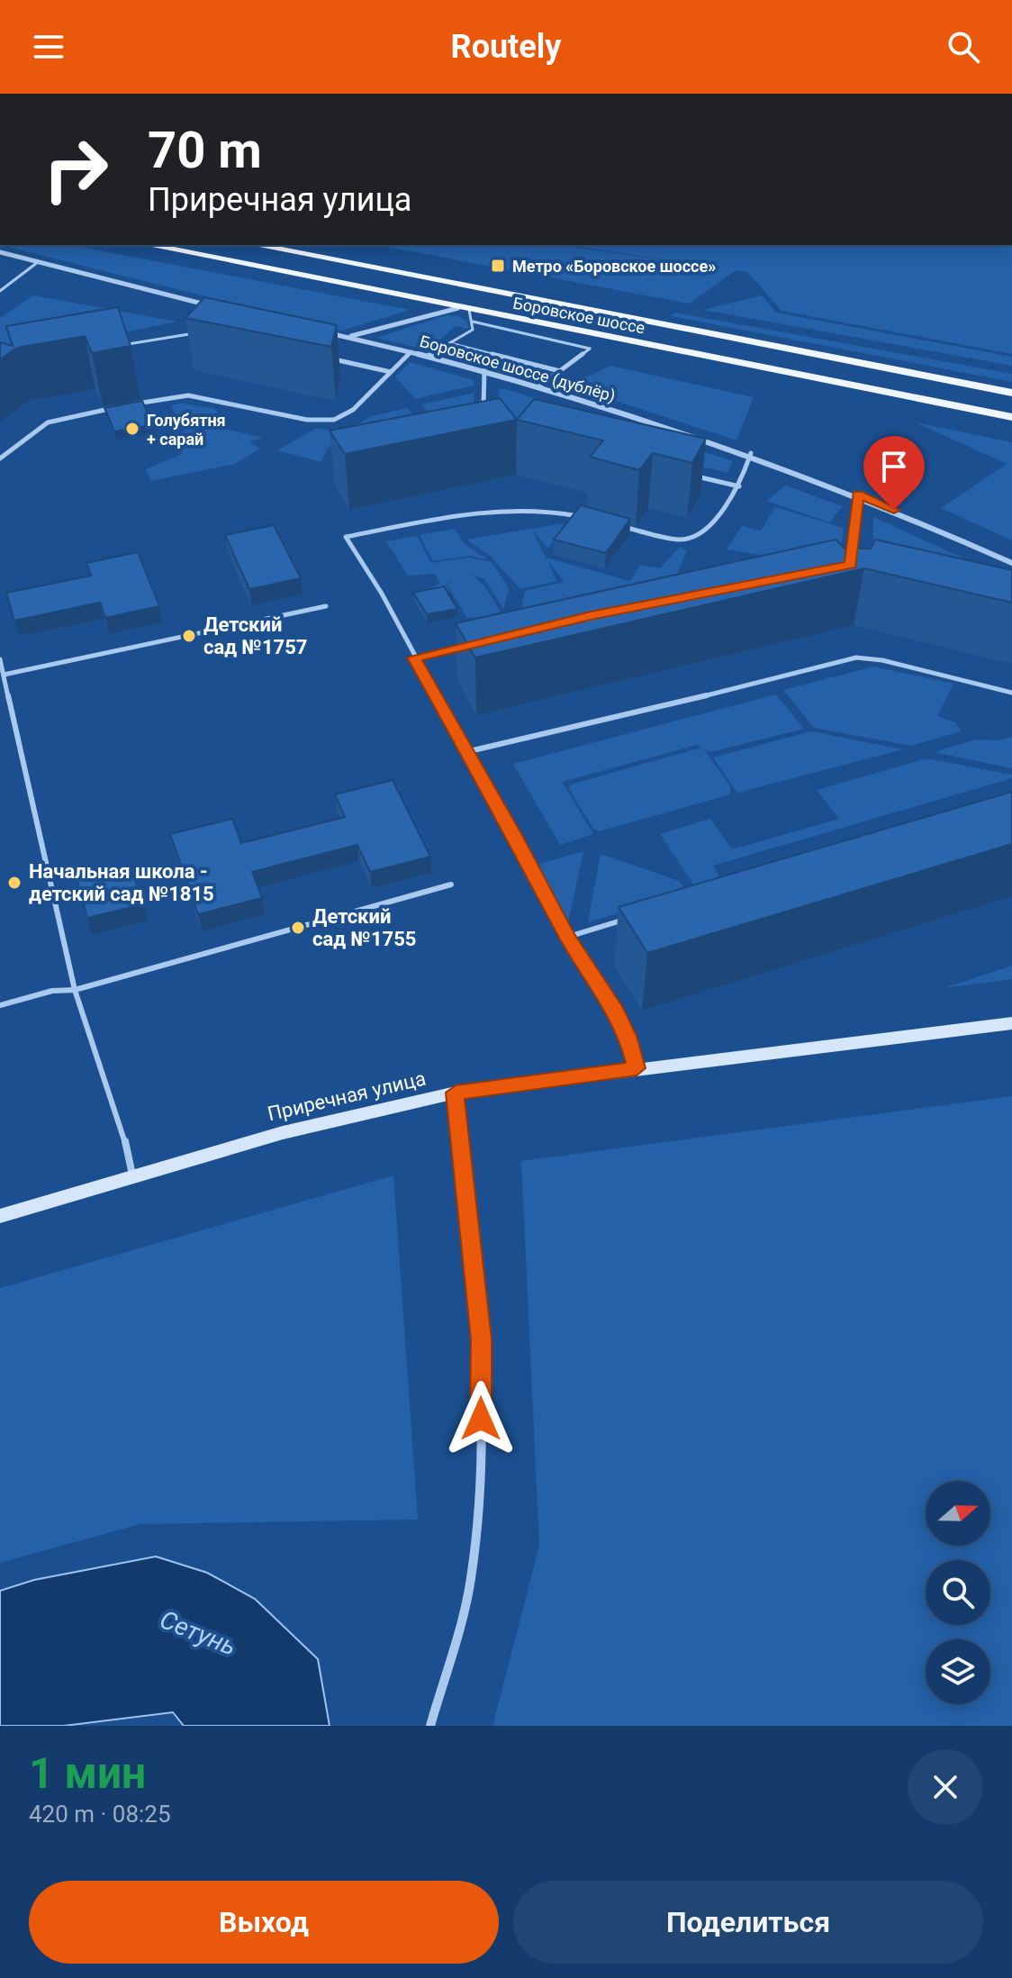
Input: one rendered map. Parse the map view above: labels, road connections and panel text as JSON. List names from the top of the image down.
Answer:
{
  "streets": {
    "main road": ["Боровское шоссе"],
    "street": ["Боровское шоссе (дублёр)", "Приречная улица"]
  },
  "water": ["Сетунь"],
  "places": {
    "transit": ["Метро «Боровское шоссе»"],
    "other": [
      "Голубятня + сарай",
      "Детский сад №1757",
      "Начальная школа - детский сад №1815",
      "Детский сад №1755"
    ]
  },
  "north": "right",
  "page": {
    "header": "Routely",
    "turn": ["70 m", "Приречная улица"],
    "heading": ["1 мин", "420 m · 08:25"],
    "buttons": ["Выход", "Поделиться"]
  }
}
